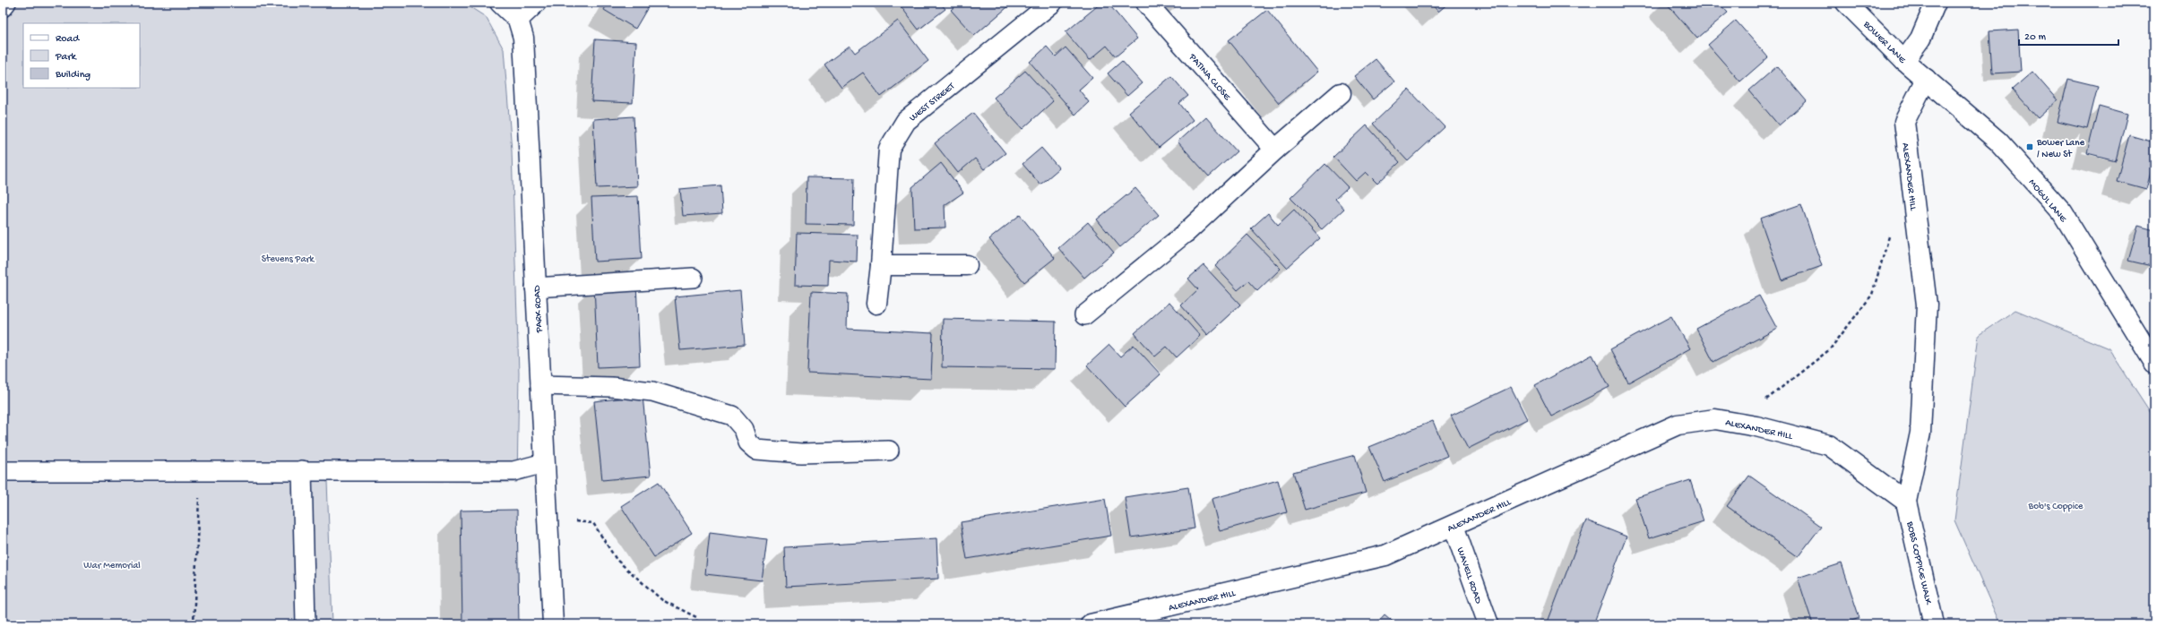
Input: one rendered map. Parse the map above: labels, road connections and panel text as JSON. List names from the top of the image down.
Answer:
{
  "streets": {
    "street": [
      "BOWER LANE",
      "PATINA CLOSE",
      "WEST STREET",
      "ALEXANDER HILL",
      "MOGUL LANE",
      "PARK ROAD",
      "BOBS COPPICE WALK",
      "WAVELL ROAD"
    ]
  },
  "crossings": [
    ["BOWER LANE", "ALEXANDER HILL"],
    ["BOWER LANE", "MOGUL LANE"],
    ["ALEXANDER HILL", "MOGUL LANE"],
    ["ALEXANDER HILL", "BOBS COPPICE WALK"],
    ["ALEXANDER HILL", "WAVELL ROAD"]
  ],
  "parks": ["Stevens Park", "Bob's Coppice", "War Memorial"],
  "places": {
    "transit": ["Bower Lane / New St"]
  },
  "legend": ["Road", "Park", "Building"],
  "scale_bar": "20 m"
}
